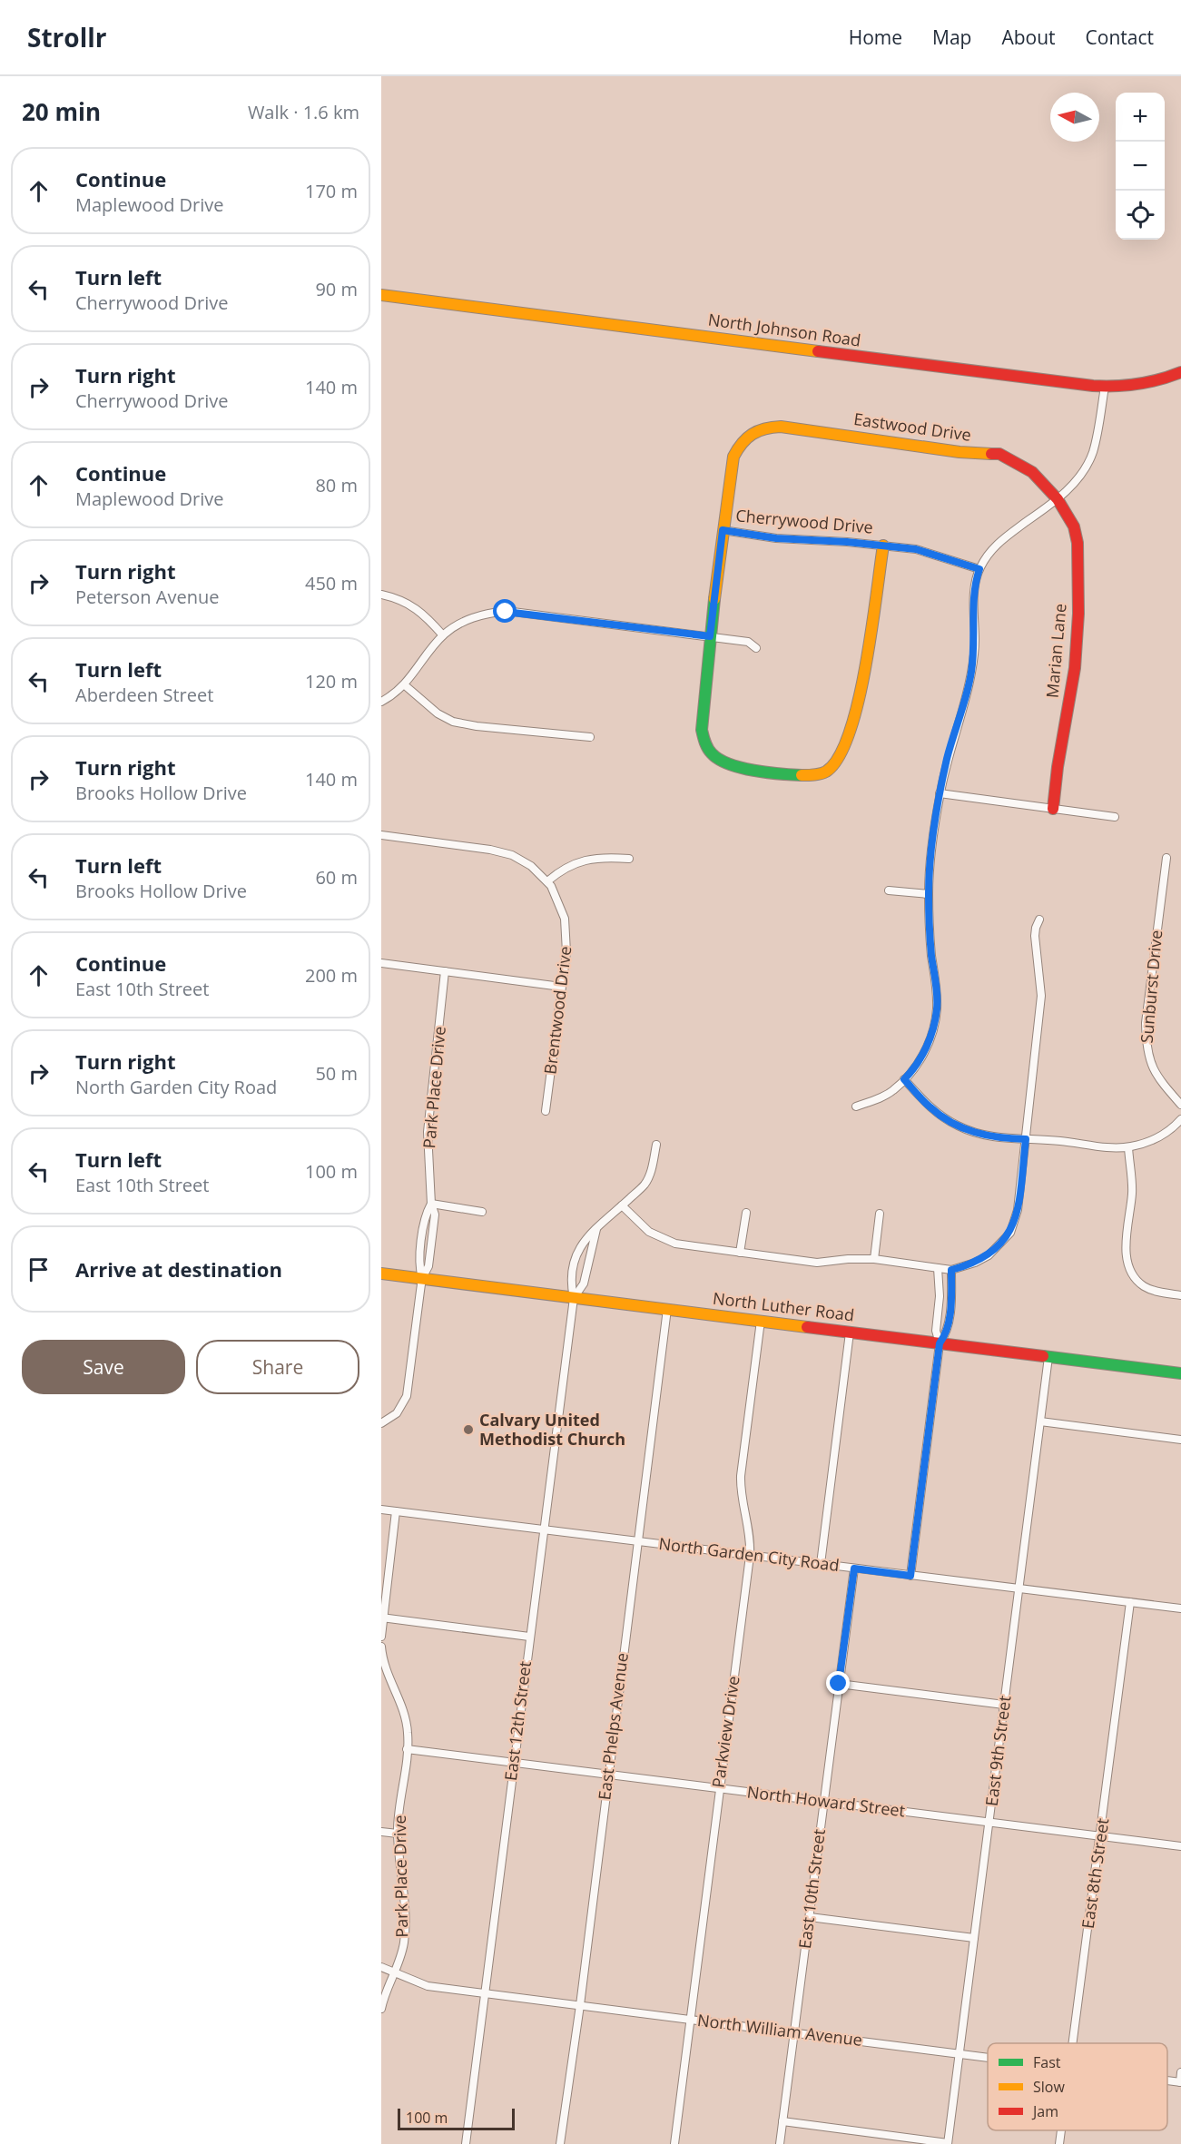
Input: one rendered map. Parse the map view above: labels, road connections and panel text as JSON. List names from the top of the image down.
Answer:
{
  "streets": {
    "street": [
      "North Johnson Road",
      "Eastwood Drive",
      "Cherrywood Drive",
      "Marian Lane",
      "Sunburst Drive",
      "Brentwood Drive",
      "Park Place Drive",
      "North Luther Road",
      "North Garden City Road",
      "East 12th Street",
      "East Phelps Avenue",
      "Parkview Drive",
      "East 9th Street",
      "North Howard Street",
      "East 8th Street",
      "East 10th Street",
      "North William Avenue"
    ]
  },
  "crossings": [
    ["Eastwood Drive", "Cherrywood Drive"],
    ["Eastwood Drive", "Marian Lane"],
    ["Park Place Drive", "North Luther Road"],
    ["Park Place Drive", "North Howard Street"],
    ["Park Place Drive", "North William Avenue"],
    ["North Luther Road", "East 12th Street"],
    ["North Luther Road", "East Phelps Avenue"],
    ["North Luther Road", "Parkview Drive"],
    ["North Luther Road", "East 9th Street"],
    ["North Garden City Road", "East 12th Street"],
    ["North Garden City Road", "East Phelps Avenue"],
    ["North Garden City Road", "Parkview Drive"],
    ["North Garden City Road", "East 9th Street"],
    ["North Garden City Road", "East 8th Street"],
    ["North Garden City Road", "East 10th Street"],
    ["East 12th Street", "North Howard Street"],
    ["East 12th Street", "North William Avenue"],
    ["East Phelps Avenue", "North Howard Street"],
    ["East Phelps Avenue", "North William Avenue"],
    ["Parkview Drive", "North Howard Street"],
    ["Parkview Drive", "North William Avenue"],
    ["East 9th Street", "North Howard Street"],
    ["East 9th Street", "North William Avenue"],
    ["North Howard Street", "East 8th Street"],
    ["North Howard Street", "East 10th Street"],
    ["East 10th Street", "North William Avenue"]
  ],
  "places": ["Calvary United Methodist Church"],
  "legend": ["Fast", "Slow", "Jam"],
  "scale_bar": "100 m",
  "north": "left",
  "page": {
    "header": "Strollr",
    "nav": [
      "Home",
      "Map",
      "About",
      "Contact"
    ],
    "heading": ["20 min", "Walk · 1.6 km"],
    "map_buttons": ["+", "−"],
    "list": [
      ["Continue", "Maplewood Drive", "170 m"],
      ["Turn left", "Cherrywood Drive", "90 m"],
      ["Turn right", "Cherrywood Drive", "140 m"],
      ["Continue", "Maplewood Drive", "80 m"],
      ["Turn right", "Peterson Avenue", "450 m"],
      ["Turn left", "Aberdeen Street", "120 m"],
      ["Turn right", "Brooks Hollow Drive", "140 m"],
      ["Turn left", "Brooks Hollow Drive", "60 m"],
      ["Continue", "East 10th Street", "200 m"],
      ["Turn right", "North Garden City Road", "50 m"],
      ["Turn left", "East 10th Street", "100 m"],
      "Arrive at destination"
    ],
    "buttons": ["Save", "Share"],
    "scale": "100 m"
  }
}
